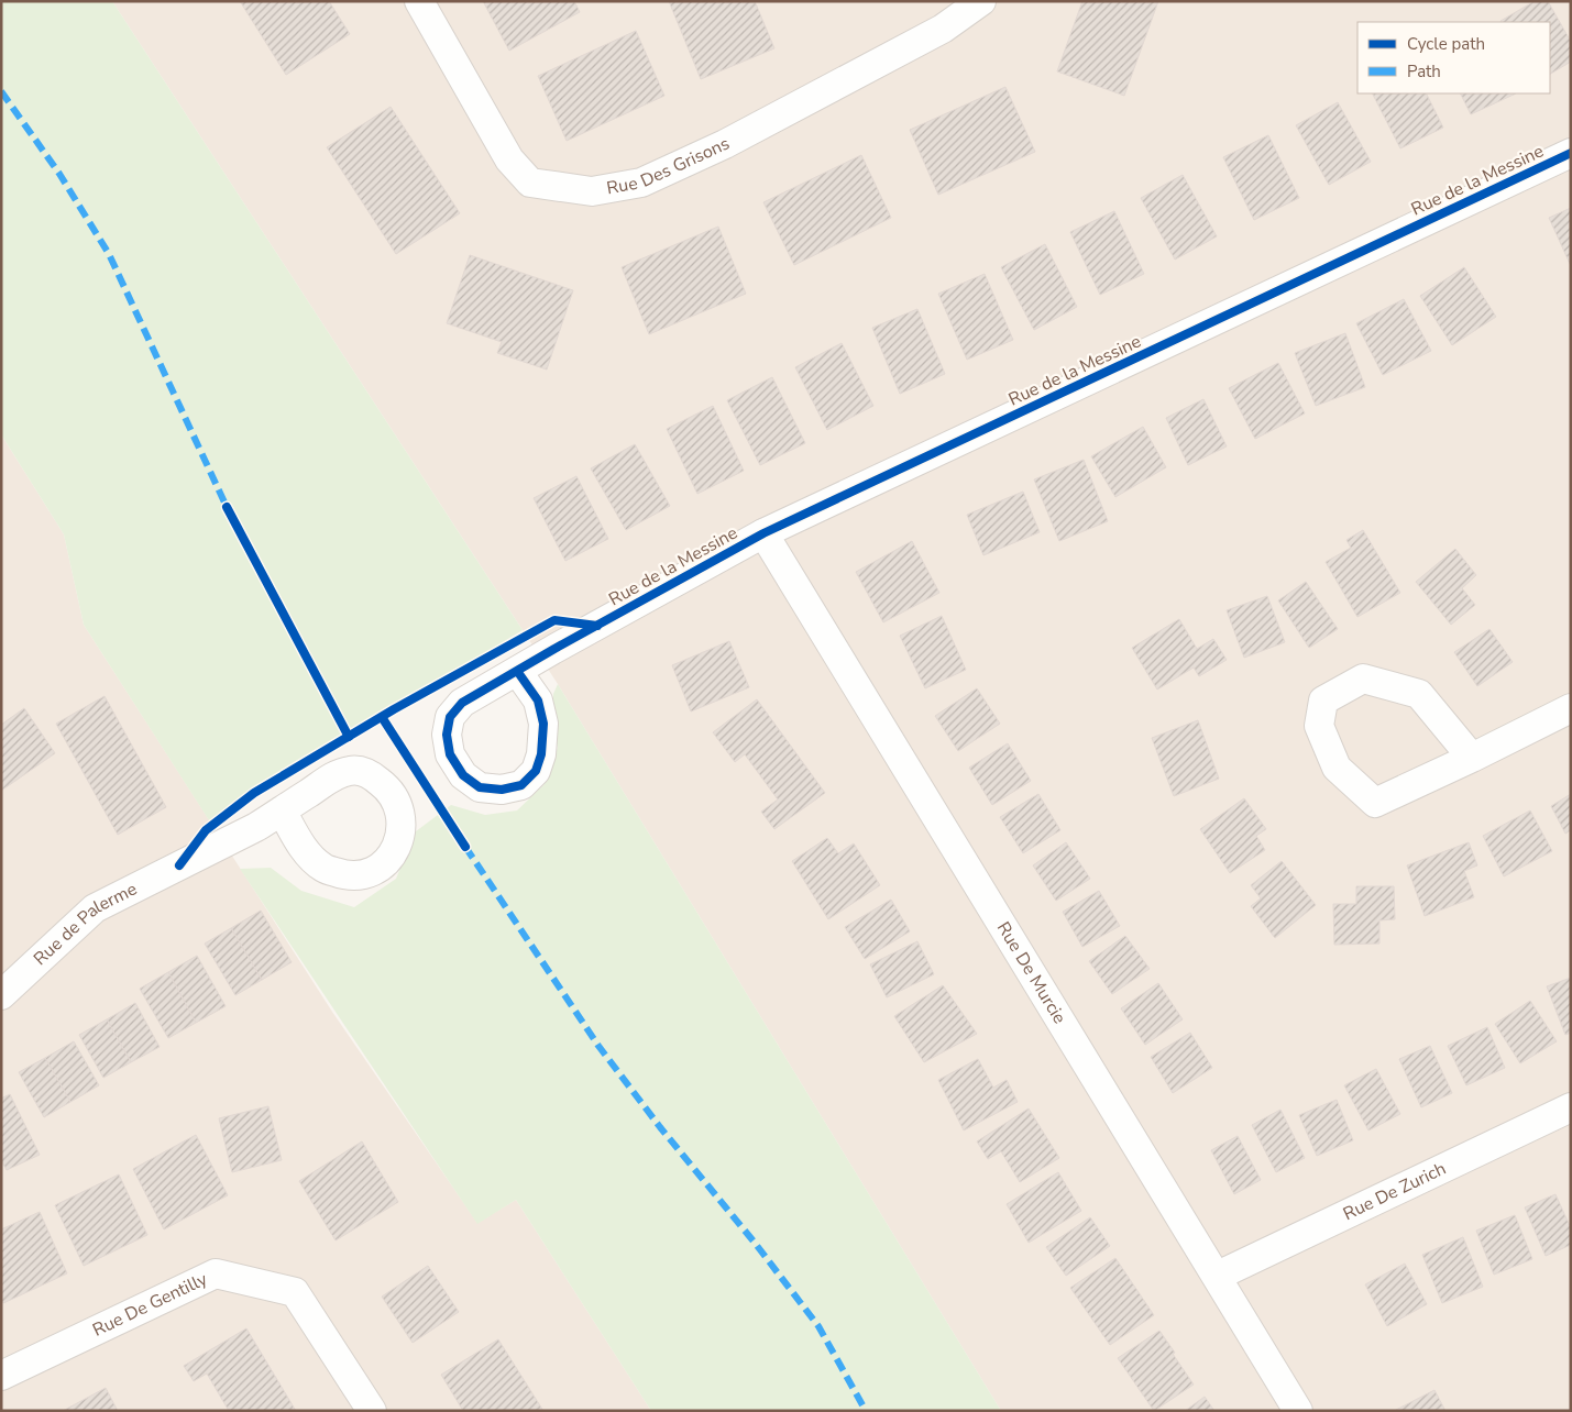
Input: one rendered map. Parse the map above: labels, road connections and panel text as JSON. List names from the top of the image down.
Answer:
{
  "streets": {
    "street": [
      "Rue Des Grisons",
      "Rue de la Messine",
      "Rue de Palerme",
      "Rue De Murcie",
      "Rue De Zurich",
      "Rue De Gentilly"
    ]
  },
  "crossings": [
    ["Rue de la Messine", "Rue De Murcie"],
    ["Rue De Murcie", "Rue De Zurich"]
  ],
  "legend": ["Cycle path", "Path"]
}
